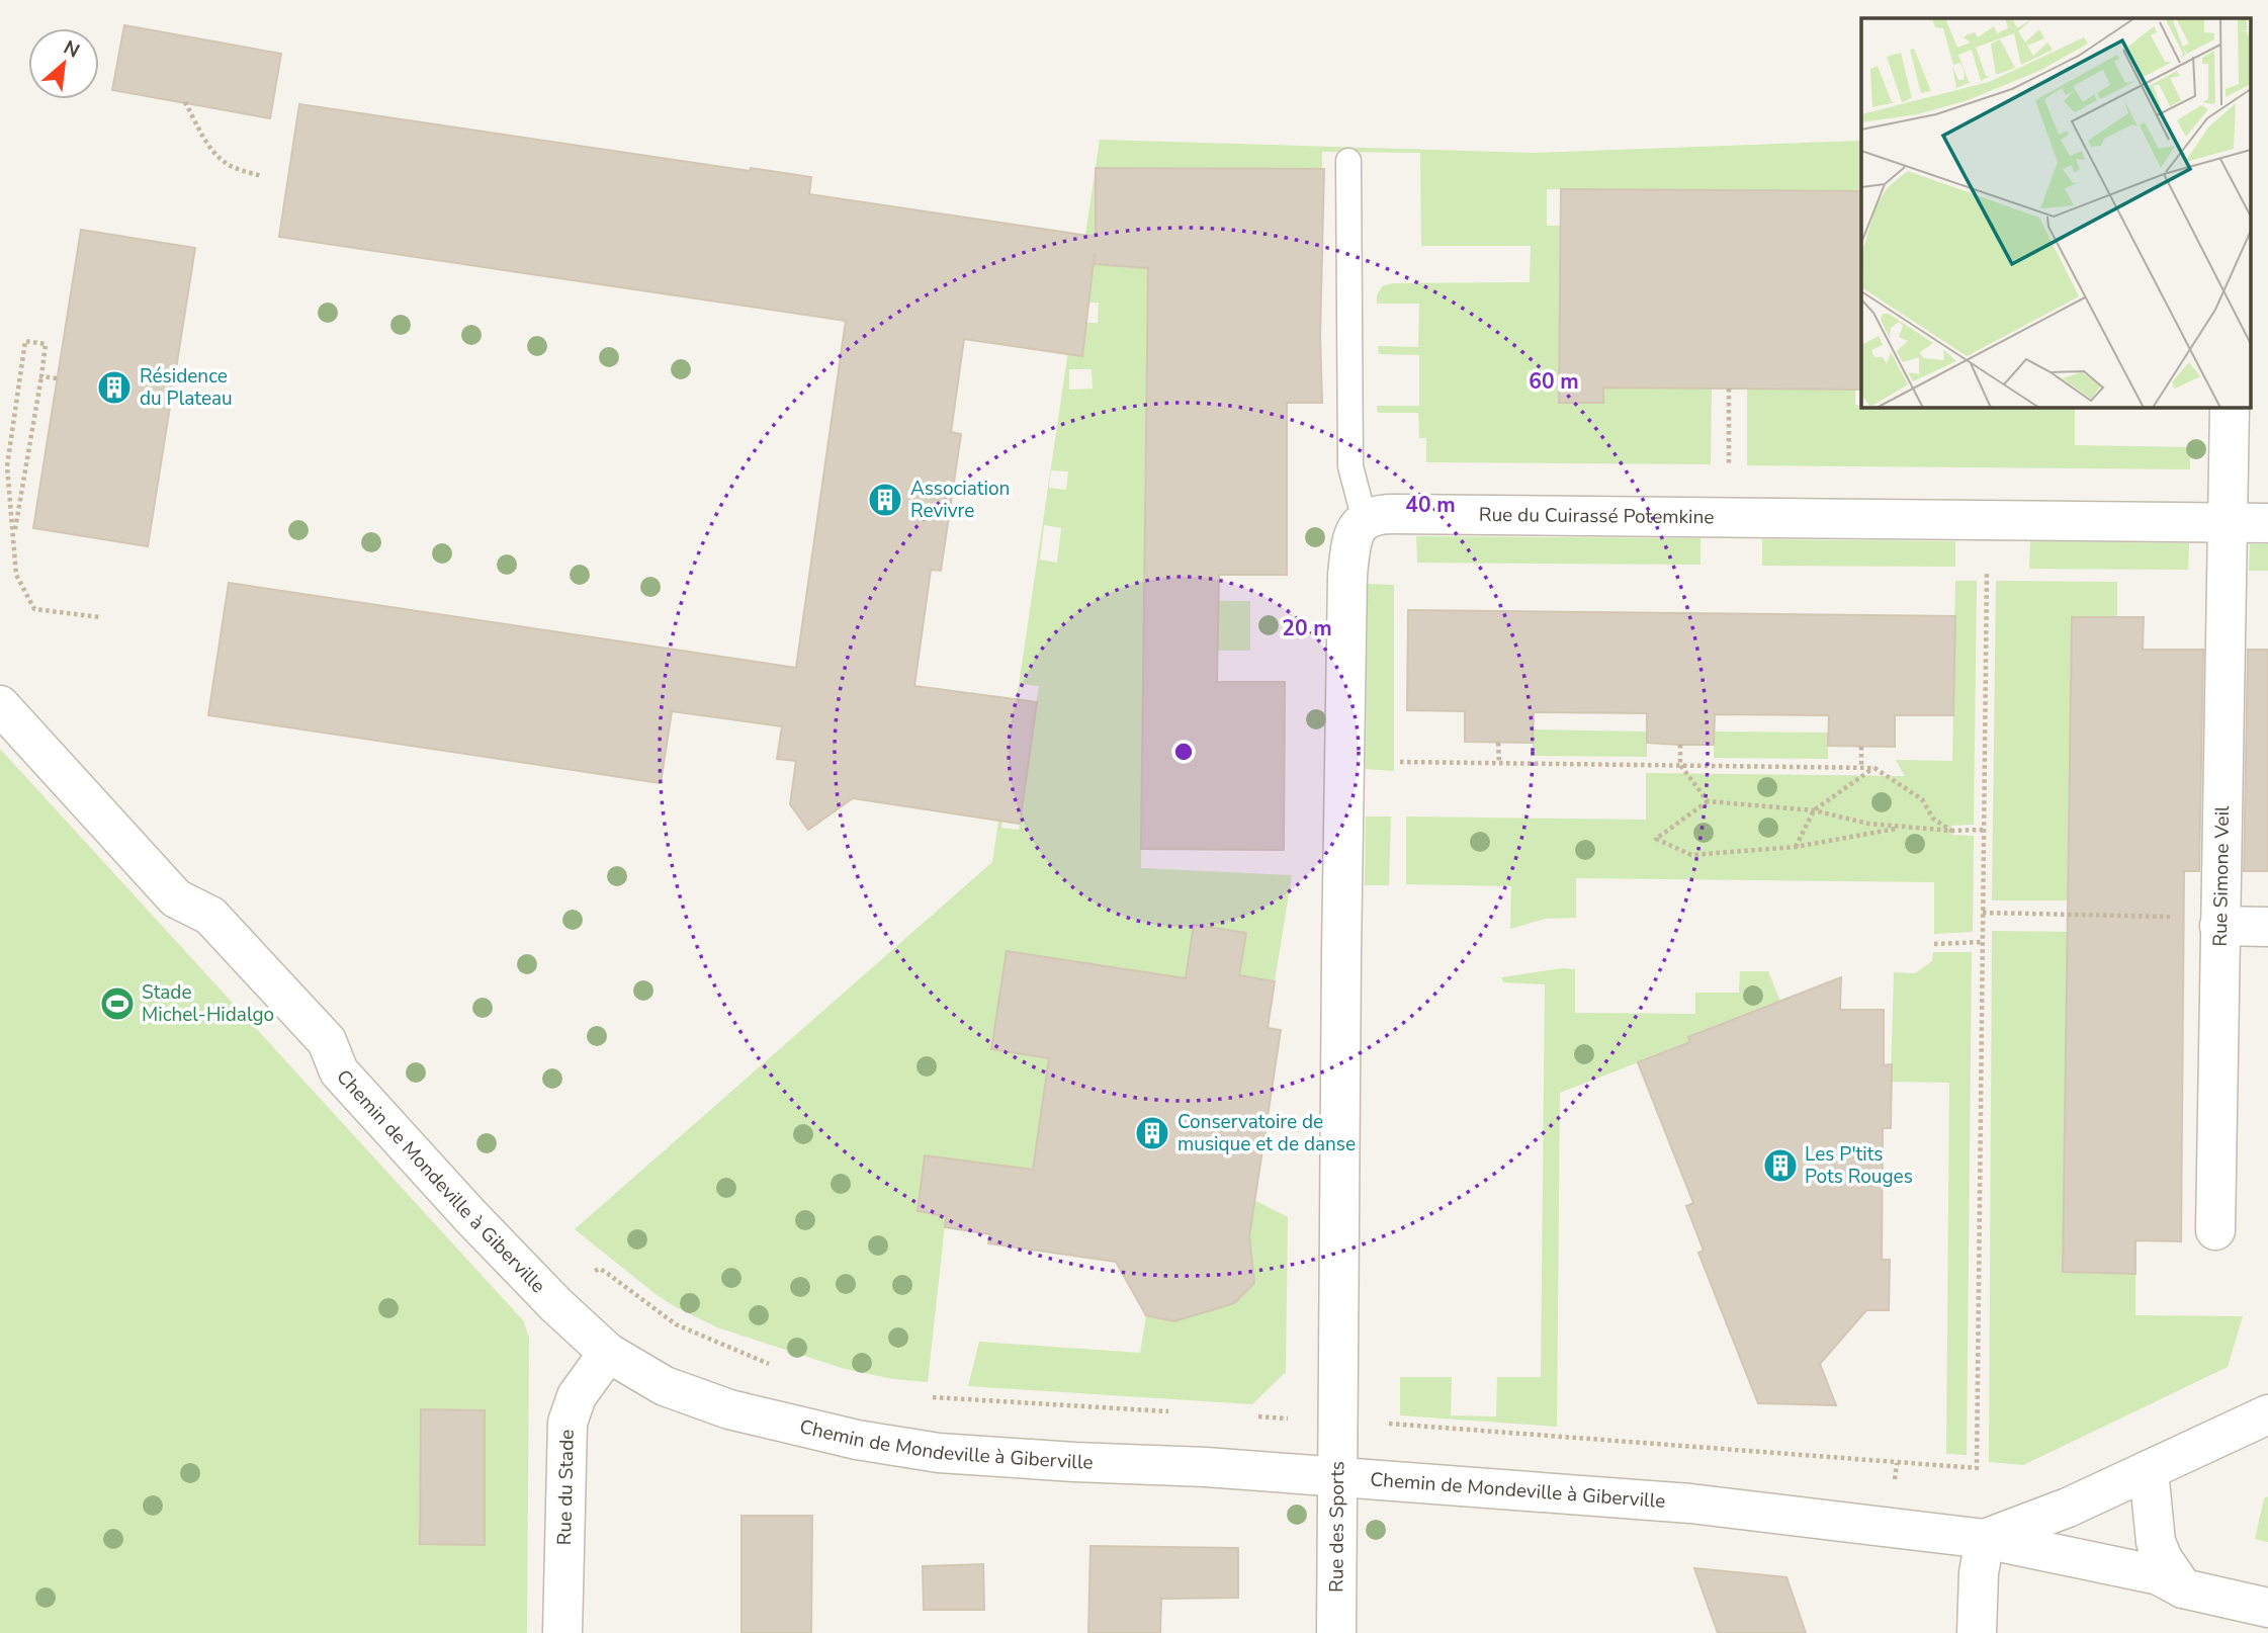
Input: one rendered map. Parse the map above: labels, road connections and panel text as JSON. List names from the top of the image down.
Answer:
{
  "streets": {
    "street": [
      "Rue du Cuirassé Potemkine",
      "Rue Simone Veil",
      "Chemin de Mondeville à Giberville",
      "Rue du Stade",
      "Rue des Sports"
    ]
  },
  "crossings": [
    ["Rue du Cuirassé Potemkine", "Rue Simone Veil"],
    ["Rue du Cuirassé Potemkine", "Rue des Sports"],
    ["Chemin de Mondeville à Giberville", "Rue du Stade"],
    ["Chemin de Mondeville à Giberville", "Rue des Sports"]
  ],
  "places": {
    "building": [
      "Résidence du Plateau",
      "Association Revivre",
      "Conservatoire de musique et de danse",
      "Les P'tits Pots Rouges"
    ],
    "sports": ["Stade Michel-Hidalgo"]
  },
  "north": "top right",
  "rings": ["60 m", "40 m", "20 m"]
}
